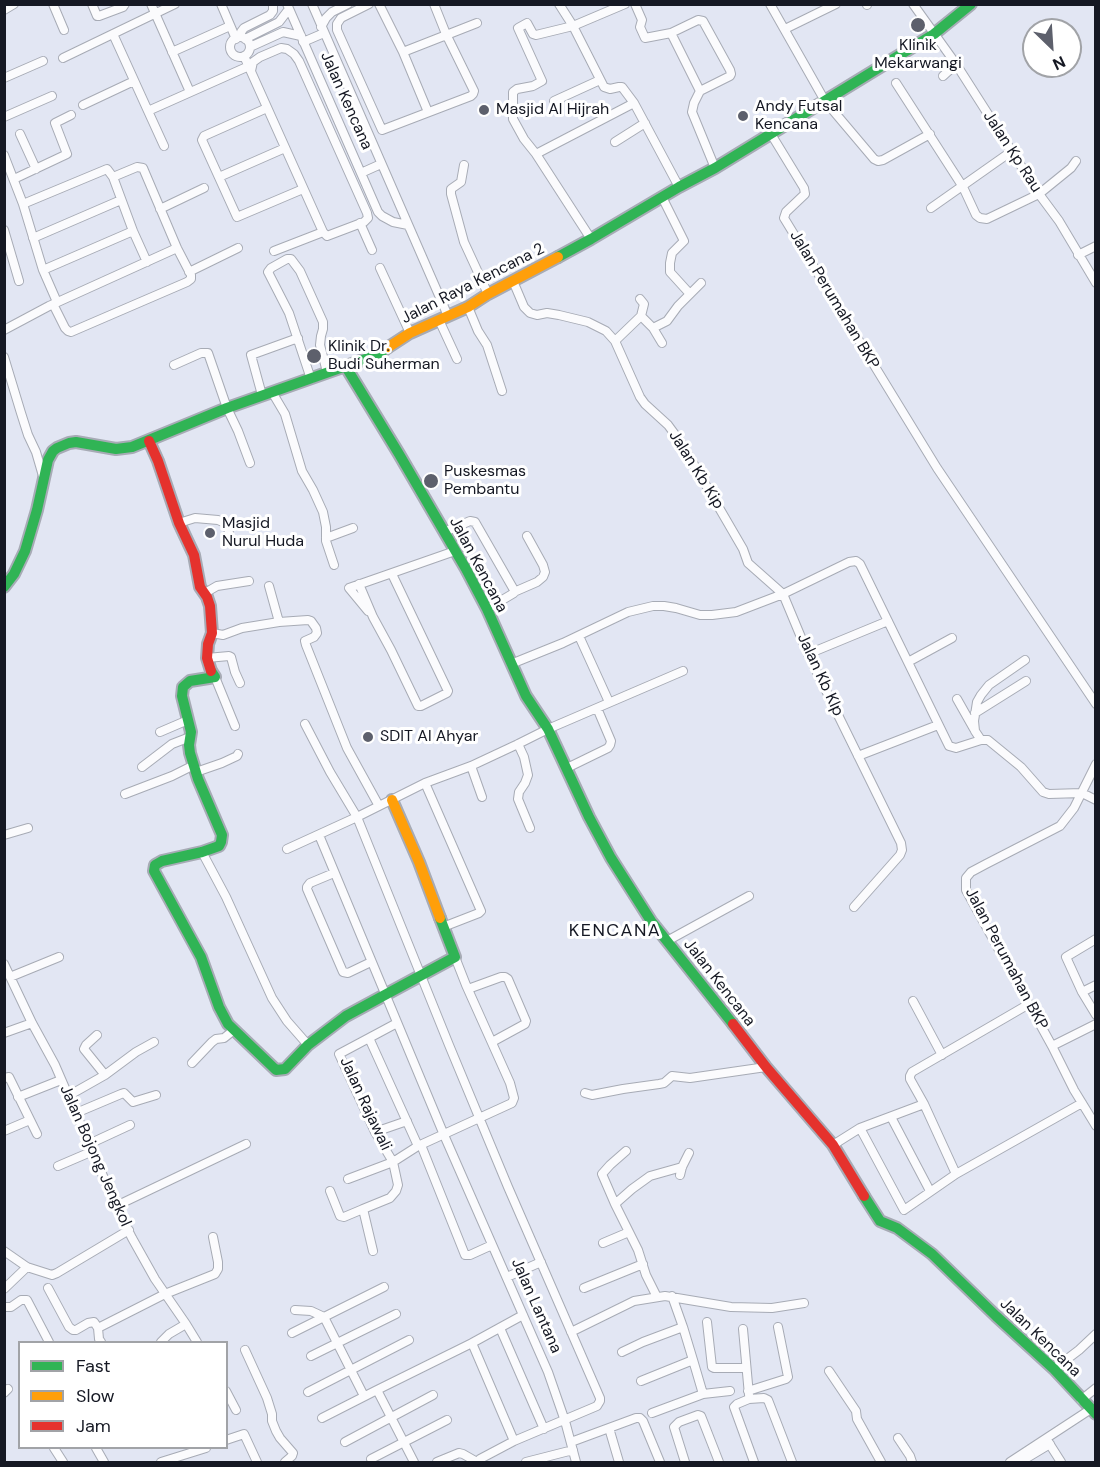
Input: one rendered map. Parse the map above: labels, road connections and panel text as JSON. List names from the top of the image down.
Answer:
{
  "streets": {
    "street": [
      "Jalan Kencana",
      "Jalan Kp Rau",
      "Jalan Raya Kencana 2",
      "Jalan Perumahan BKP",
      "Jalan Kb Kip",
      "Jalan Kb Klp",
      "Jalan Rajawali",
      "Jalan Bojong Jengkol",
      "Jalan Lantana"
    ]
  },
  "crossings": [
    ["Jalan Kencana", "Jalan Raya Kencana 2"],
    ["Jalan Kp Rau", "Jalan Raya Kencana 2"],
    ["Jalan Raya Kencana 2", "Jalan Perumahan BKP"],
    ["Jalan Kb Kip", "Jalan Kb Klp"],
    ["Jalan Rajawali", "Jalan Lantana"]
  ],
  "districts": ["KENCANA"],
  "places": [
    "Klinik Mekarwangi",
    "Masjid Al Hijrah",
    "Andy Futsal Kencana",
    "Klinik Dr. Budi Suherman",
    "Puskesmas Pembantu",
    "Masjid Nurul Huda",
    "SDIT Al Ahyar"
  ],
  "legend": ["Fast", "Slow", "Jam"],
  "north": "bottom right"
}
